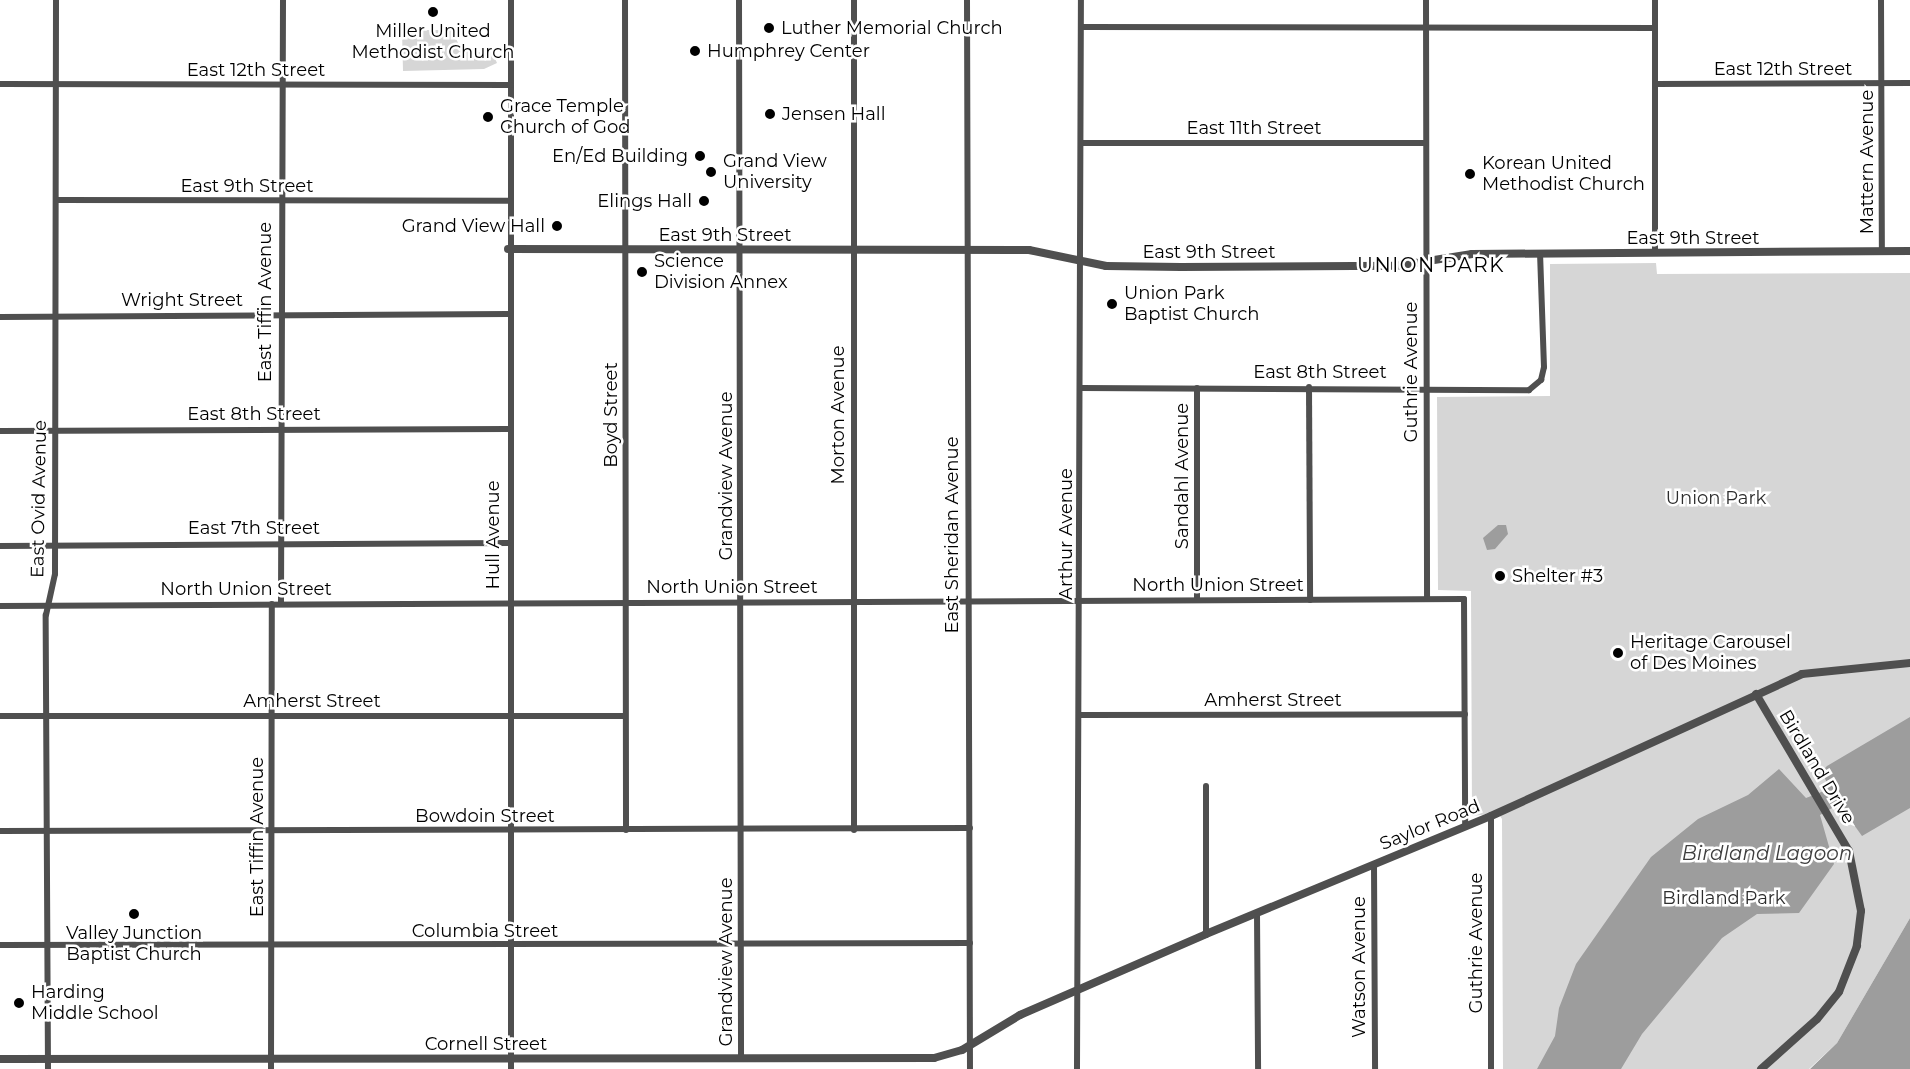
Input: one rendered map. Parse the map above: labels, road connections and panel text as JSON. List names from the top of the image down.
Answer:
{
  "streets": {
    "street": [
      "East 12th Street",
      "East 11th Street",
      "Mattern Avenue",
      "East 9th Street",
      "Wright Street",
      "East Tiffin Avenue",
      "East 8th Street",
      "Guthrie Avenue",
      "Boyd Street",
      "Morton Avenue",
      "Grandview Avenue",
      "Sandahl Avenue",
      "East Ovid Avenue",
      "East 7th Street",
      "Arthur Avenue",
      "Hull Avenue",
      "East Sheridan Avenue",
      "North Union Street",
      "Amherst Street",
      "Birdland Drive",
      "Bowdoin Street",
      "Saylor Road",
      "Columbia Street",
      "Watson Avenue",
      "Cornell Street"
    ]
  },
  "crossings": [
    ["East 12th Street", "Mattern Avenue"],
    ["East 12th Street", "East Tiffin Avenue"],
    ["East 12th Street", "East Ovid Avenue"],
    ["East 12th Street", "Hull Avenue"],
    ["East 11th Street", "Guthrie Avenue"],
    ["East 11th Street", "Arthur Avenue"],
    ["Mattern Avenue", "East 9th Street"],
    ["East 9th Street", "East Tiffin Avenue"],
    ["East 9th Street", "East 8th Street"],
    ["East 9th Street", "Guthrie Avenue"],
    ["East 9th Street", "Boyd Street"],
    ["East 9th Street", "Morton Avenue"],
    ["East 9th Street", "Grandview Avenue"],
    ["East 9th Street", "East Ovid Avenue"],
    ["East 9th Street", "Arthur Avenue"],
    ["East 9th Street", "Hull Avenue"],
    ["East 9th Street", "East Sheridan Avenue"],
    ["Wright Street", "East Tiffin Avenue"],
    ["Wright Street", "East Ovid Avenue"],
    ["Wright Street", "Hull Avenue"],
    ["East Tiffin Avenue", "East 8th Street"],
    ["East Tiffin Avenue", "East 7th Street"],
    ["East Tiffin Avenue", "North Union Street"],
    ["East Tiffin Avenue", "Amherst Street"],
    ["East Tiffin Avenue", "Bowdoin Street"],
    ["East Tiffin Avenue", "Columbia Street"],
    ["East Tiffin Avenue", "Cornell Street"],
    ["East 8th Street", "Guthrie Avenue"],
    ["East 8th Street", "Sandahl Avenue"],
    ["East 8th Street", "East Ovid Avenue"],
    ["East 8th Street", "Arthur Avenue"],
    ["East 8th Street", "Hull Avenue"],
    ["Guthrie Avenue", "North Union Street"],
    ["Guthrie Avenue", "Saylor Road"],
    ["Boyd Street", "North Union Street"],
    ["Boyd Street", "Amherst Street"],
    ["Boyd Street", "Bowdoin Street"],
    ["Morton Avenue", "North Union Street"],
    ["Morton Avenue", "Bowdoin Street"],
    ["Grandview Avenue", "North Union Street"],
    ["Grandview Avenue", "Bowdoin Street"],
    ["Grandview Avenue", "Columbia Street"],
    ["Grandview Avenue", "Cornell Street"],
    ["Sandahl Avenue", "North Union Street"],
    ["East Ovid Avenue", "East 7th Street"],
    ["East Ovid Avenue", "North Union Street"],
    ["East Ovid Avenue", "Amherst Street"],
    ["East Ovid Avenue", "Bowdoin Street"],
    ["East Ovid Avenue", "Columbia Street"],
    ["East Ovid Avenue", "Cornell Street"],
    ["East 7th Street", "Hull Avenue"],
    ["Arthur Avenue", "North Union Street"],
    ["Arthur Avenue", "Amherst Street"],
    ["Arthur Avenue", "Saylor Road"],
    ["Hull Avenue", "North Union Street"],
    ["Hull Avenue", "Amherst Street"],
    ["Hull Avenue", "Bowdoin Street"],
    ["Hull Avenue", "Columbia Street"],
    ["Hull Avenue", "Cornell Street"],
    ["East Sheridan Avenue", "North Union Street"],
    ["East Sheridan Avenue", "Bowdoin Street"],
    ["East Sheridan Avenue", "Saylor Road"],
    ["East Sheridan Avenue", "Columbia Street"],
    ["East Sheridan Avenue", "Cornell Street"],
    ["North Union Street", "Amherst Street"],
    ["Birdland Drive", "Saylor Road"],
    ["Saylor Road", "Watson Avenue"],
    ["Saylor Road", "Cornell Street"]
  ],
  "districts": ["UNION PARK"],
  "water": ["Birdland Lagoon"],
  "parks": ["Union Park", "Birdland Park"],
  "places": [
    "Miller United Methodist Church",
    "Luther Memorial Church",
    "Humphrey Center",
    "Jensen Hall",
    "Grace Temple Church of God",
    "En/Ed Building",
    "Grand View University",
    "Korean United Methodist Church",
    "Elings Hall",
    "Grand View Hall",
    "Science Division Annex",
    "Union Park Baptist Church",
    "Shelter #3",
    "Heritage Carousel of Des Moines",
    "Valley Junction Baptist Church",
    "Harding Middle School"
  ]
}
